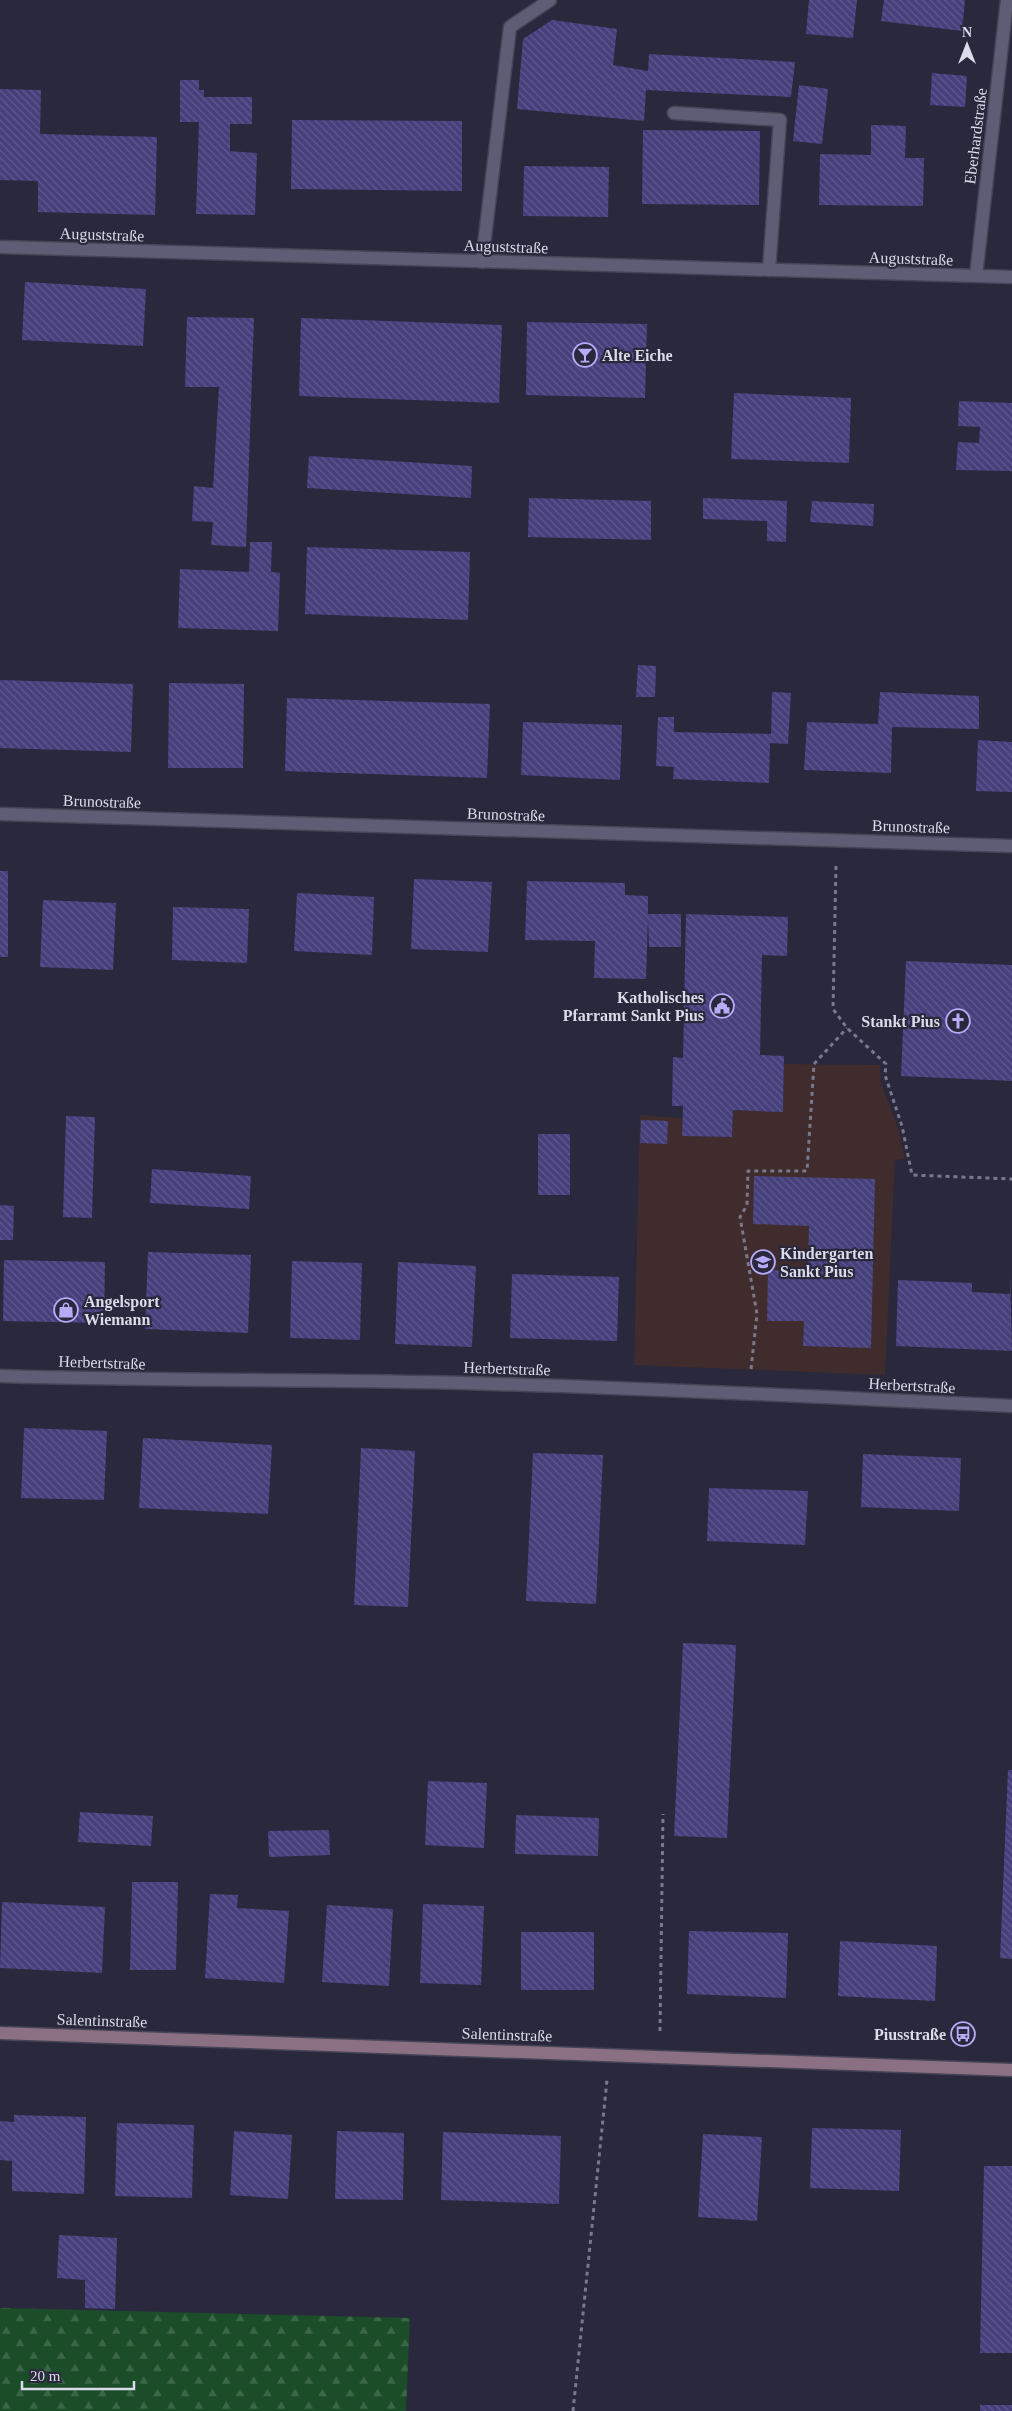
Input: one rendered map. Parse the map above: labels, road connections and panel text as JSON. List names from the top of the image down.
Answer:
{
  "streets": {
    "street": [
      "Eberhardstraße",
      "Auguststraße",
      "Brunostraße",
      "Herbertstraße",
      "Salentinstraße"
    ]
  },
  "crossings": [
    ["Eberhardstraße", "Auguststraße"]
  ],
  "places": {
    "bar": ["Alte Eiche"],
    "public building": ["Katholisches Pfarramt Sankt Pius"],
    "church": ["Stankt Pius"],
    "school or university": ["Kindergarten Sankt Pius"],
    "shop": ["Angelsport Wiemann"],
    "bus stop": ["Piusstraße"]
  },
  "scale_bar": "20 m",
  "north": "top"
}
